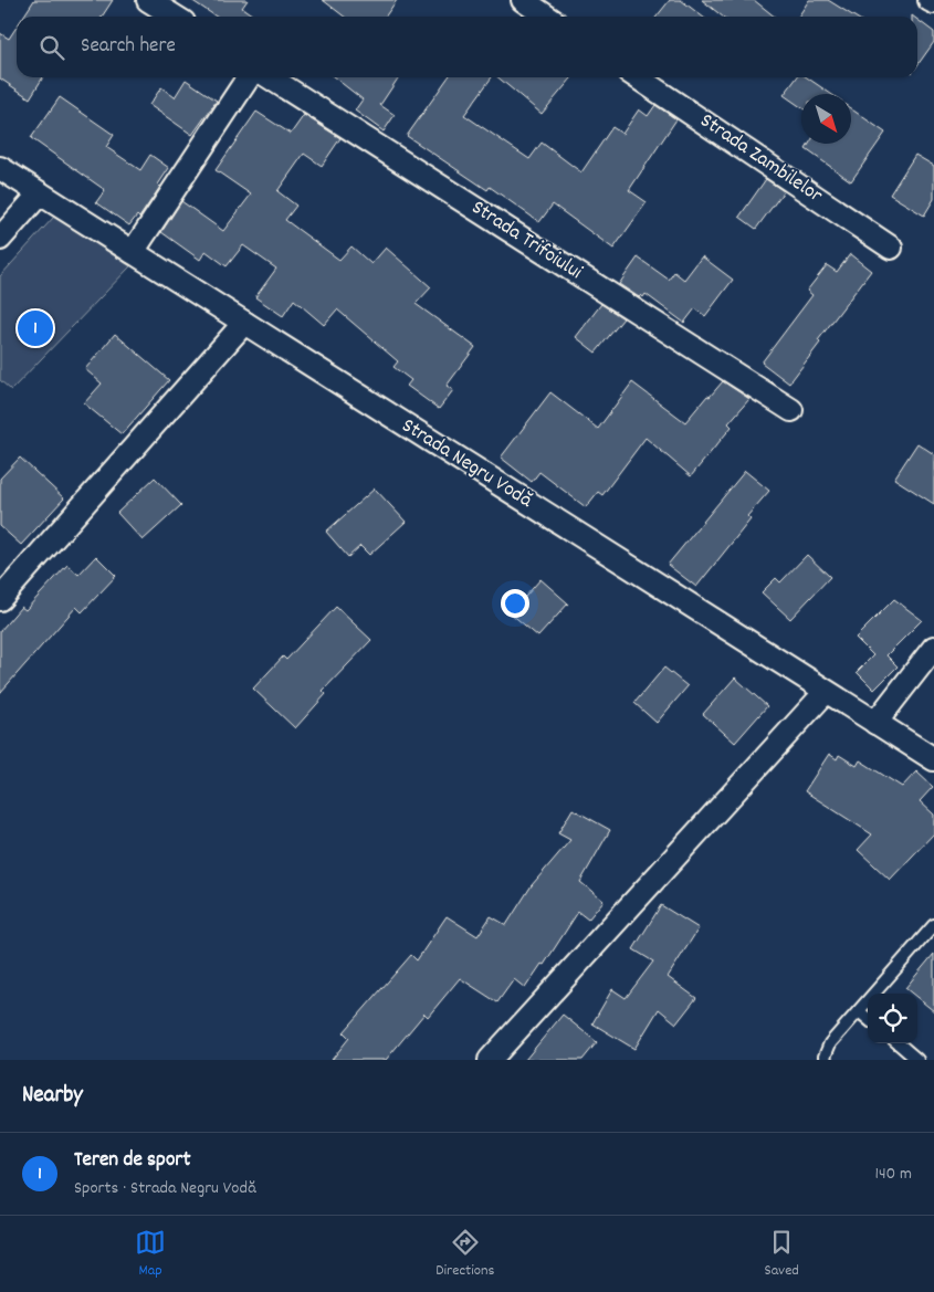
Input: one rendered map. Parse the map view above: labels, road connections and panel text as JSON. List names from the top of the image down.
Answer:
{
  "streets": {
    "street": ["Strada Zambilelor", "Strada Trifoiului", "Strada Negru Vodă"]
  },
  "north": "bottom right",
  "page": {
    "search": "Search here",
    "pins": "1",
    "heading": "Nearby",
    "list": [
      {
        "mark": "1",
        "name": "Teren de sport",
        "note": "Sports · Strada Negru Vodă",
        "value": "140 m"
      }
    ],
    "nav": ["Map", "Directions", "Saved"]
  }
}
